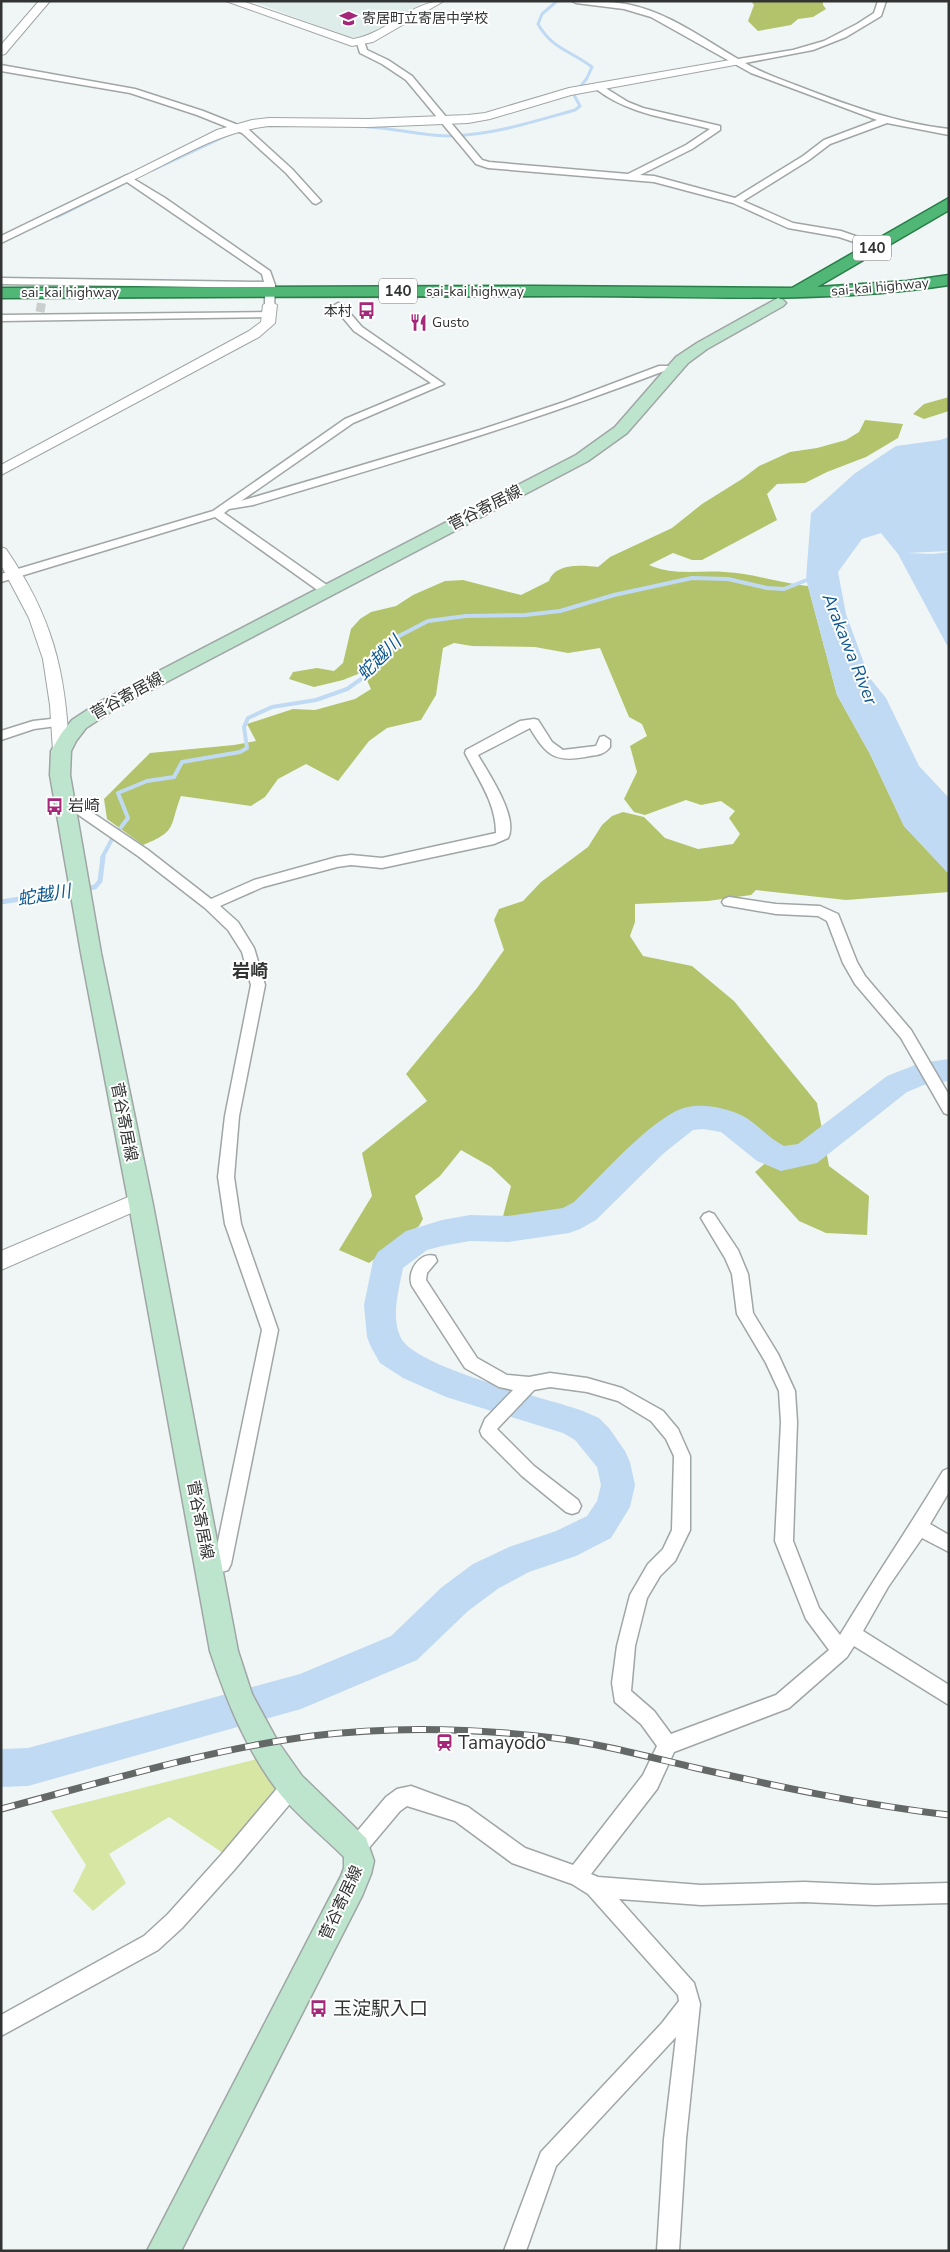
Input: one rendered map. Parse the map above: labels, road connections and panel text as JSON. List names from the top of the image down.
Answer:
{
  "streets": {
    "highway": ["140", "sai-kai highway"],
    "main road": ["菅谷寄居線"]
  },
  "crossings": [
    ["140", "sai-kai highway"],
    ["140", "菅谷寄居線"],
    ["sai-kai highway", "菅谷寄居線"]
  ],
  "districts": ["岩崎"],
  "water": ["Arakawa River", "蛇越川"],
  "places": {
    "school or university": ["寄居町立寄居中学校"],
    "bus stop": ["本村", "岩崎", "玉淀駅入口"],
    "restaurant": ["Gusto"],
    "station": ["Tamayodo"]
  }
}
